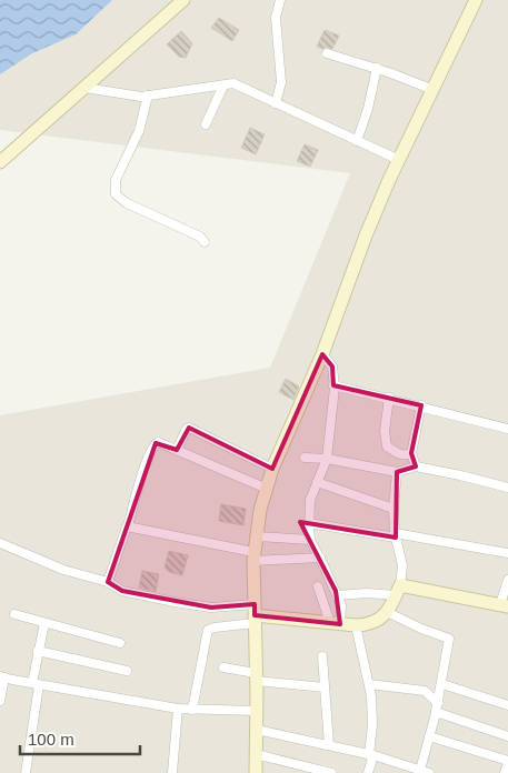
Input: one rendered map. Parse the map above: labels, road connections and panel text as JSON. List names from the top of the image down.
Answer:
{
  "scale_bar": "100 m"
}
